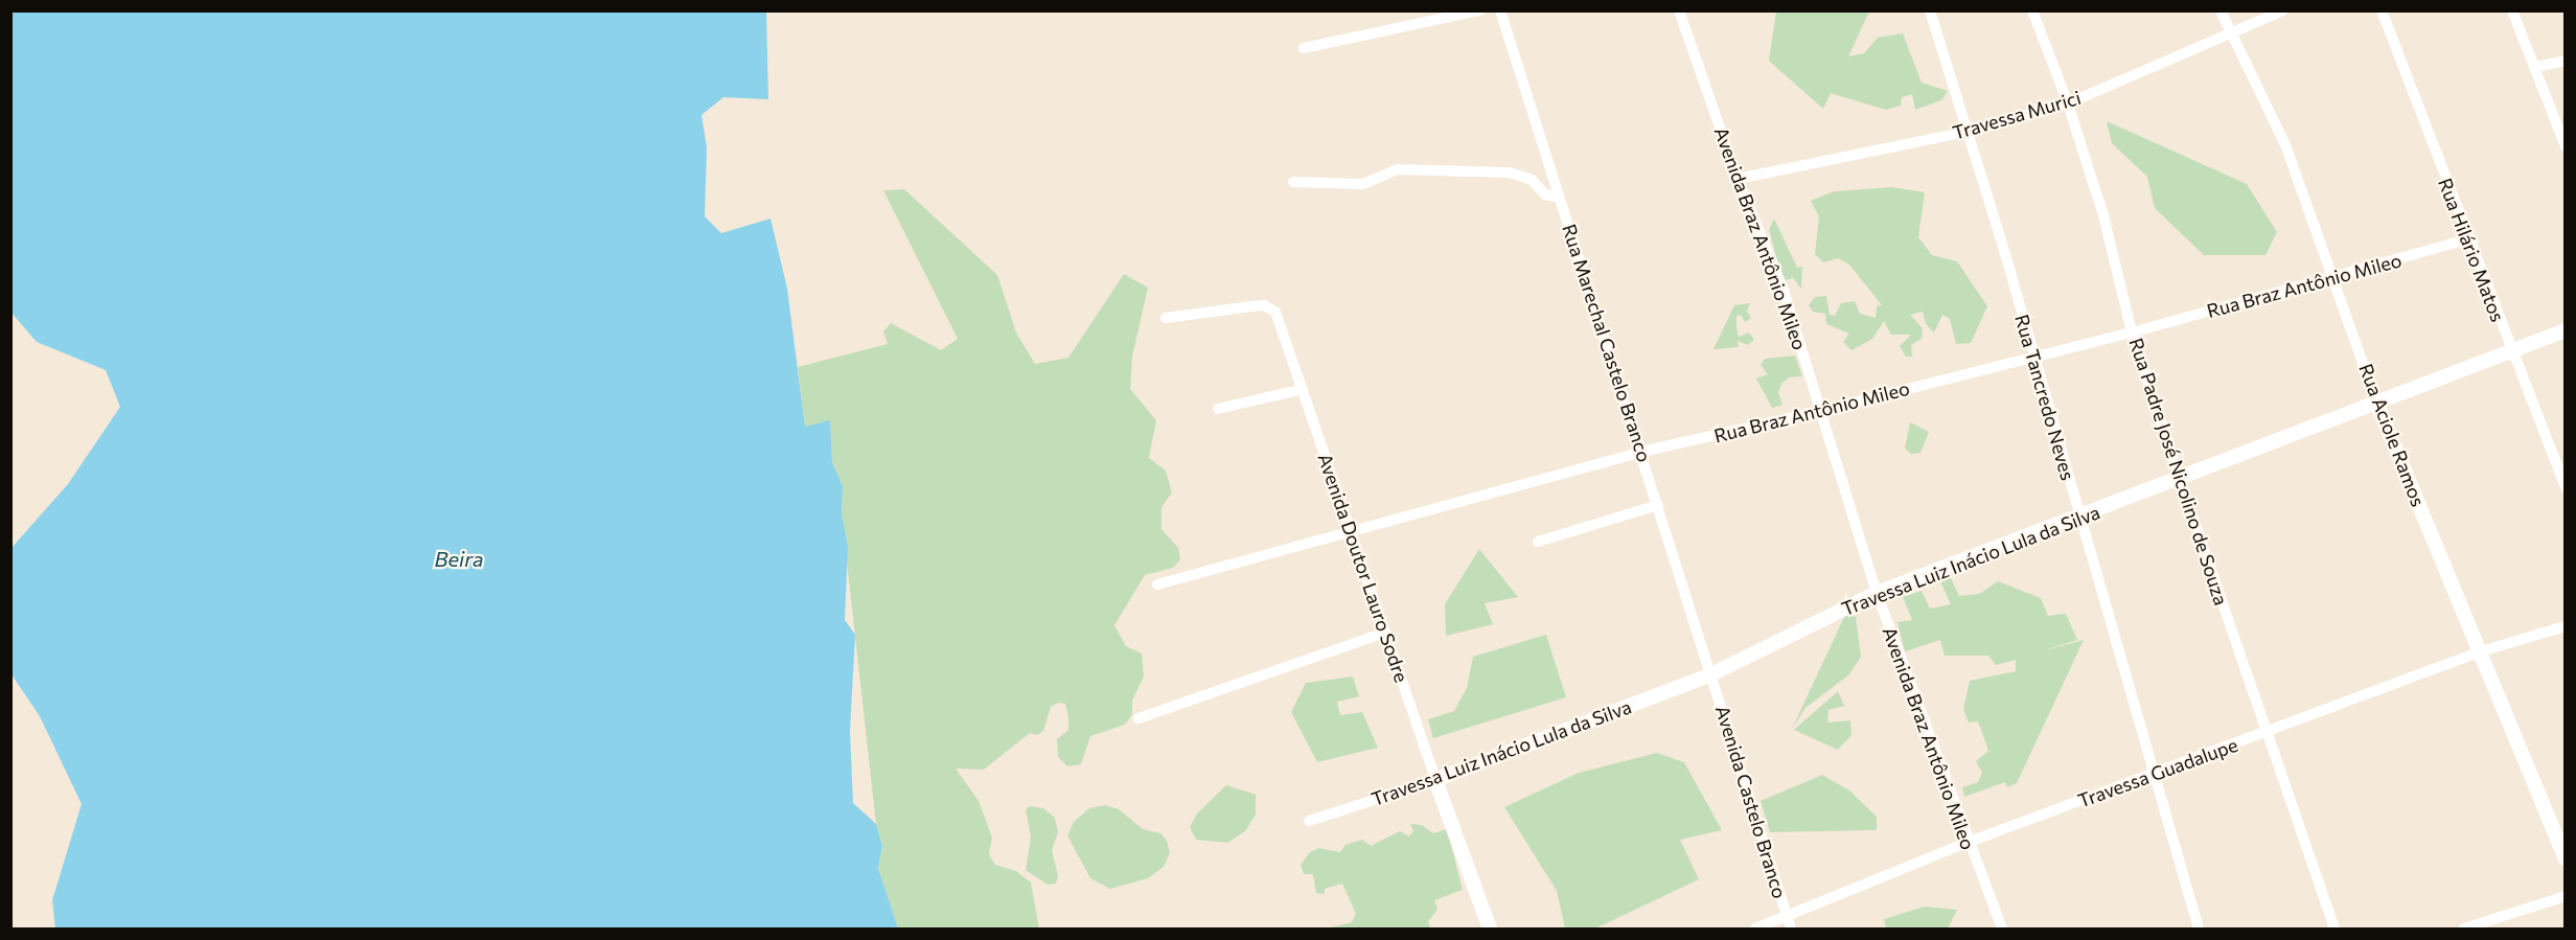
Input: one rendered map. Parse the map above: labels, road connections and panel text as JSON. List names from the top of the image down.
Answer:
{
  "streets": {
    "street": [
      "Travessa Murici",
      "Avenida Braz Antônio Mileo",
      "Rua Hilário Matos",
      "Rua Braz Antônio Mileo",
      "Rua Marechal Castelo Branco",
      "Rua Tancredo Neves",
      "Rua Aciole Ramos",
      "Rua Padre José Nicolino de Souza",
      "Travessa Luiz Inácio Lula da Silva",
      "Avenida Doutor Lauro Sodre",
      "Travessa Guadalupe",
      "Avenida Castelo Branco"
    ]
  },
  "crossings": [
    ["Travessa Murici", "Avenida Braz Antônio Mileo"],
    ["Travessa Murici", "Rua Tancredo Neves"],
    ["Travessa Murici", "Rua Aciole Ramos"],
    ["Travessa Murici", "Rua Padre José Nicolino de Souza"],
    ["Avenida Braz Antônio Mileo", "Rua Braz Antônio Mileo"],
    ["Avenida Braz Antônio Mileo", "Travessa Luiz Inácio Lula da Silva"],
    ["Avenida Braz Antônio Mileo", "Travessa Guadalupe"],
    ["Rua Hilário Matos", "Rua Braz Antônio Mileo"],
    ["Rua Hilário Matos", "Travessa Luiz Inácio Lula da Silva"],
    ["Rua Braz Antônio Mileo", "Rua Marechal Castelo Branco"],
    ["Rua Braz Antônio Mileo", "Rua Tancredo Neves"],
    ["Rua Braz Antônio Mileo", "Rua Aciole Ramos"],
    ["Rua Braz Antônio Mileo", "Rua Padre José Nicolino de Souza"],
    ["Rua Braz Antônio Mileo", "Avenida Doutor Lauro Sodre"],
    ["Rua Marechal Castelo Branco", "Travessa Luiz Inácio Lula da Silva"],
    ["Rua Marechal Castelo Branco", "Avenida Castelo Branco"],
    ["Rua Tancredo Neves", "Travessa Luiz Inácio Lula da Silva"],
    ["Rua Tancredo Neves", "Travessa Guadalupe"],
    ["Rua Aciole Ramos", "Travessa Luiz Inácio Lula da Silva"],
    ["Rua Aciole Ramos", "Travessa Guadalupe"],
    ["Rua Padre José Nicolino de Souza", "Travessa Luiz Inácio Lula da Silva"],
    ["Rua Padre José Nicolino de Souza", "Travessa Guadalupe"],
    ["Travessa Luiz Inácio Lula da Silva", "Avenida Doutor Lauro Sodre"],
    ["Travessa Luiz Inácio Lula da Silva", "Avenida Castelo Branco"],
    ["Travessa Guadalupe", "Avenida Castelo Branco"]
  ],
  "water": ["Beira"]
}
